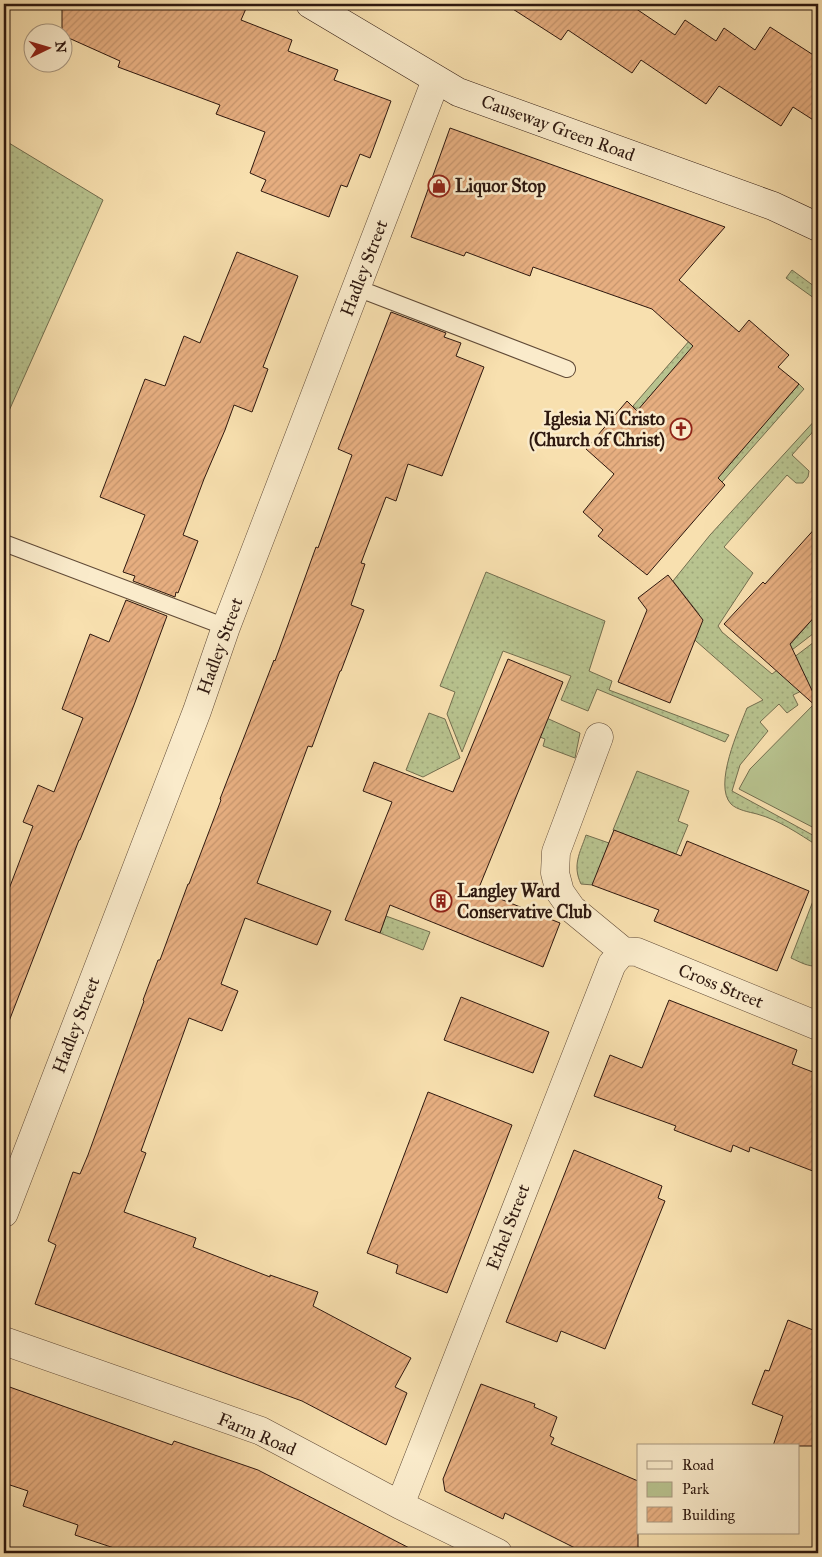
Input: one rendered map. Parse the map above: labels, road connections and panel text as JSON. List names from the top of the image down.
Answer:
{
  "streets": {
    "street": [
      "Causeway Green Road",
      "Hadley Street",
      "Cross Street",
      "Ethel Street",
      "Farm Road"
    ]
  },
  "crossings": [
    ["Causeway Green Road", "Hadley Street"],
    ["Cross Street", "Ethel Street"],
    ["Ethel Street", "Farm Road"]
  ],
  "places": {
    "shop": ["Liquor Stop"],
    "church": ["Iglesia Ni Cristo (Church of Christ)"],
    "building": ["Langley Ward Conservative Club"]
  },
  "legend": ["Road", "Park", "Building"],
  "north": "right"
}
